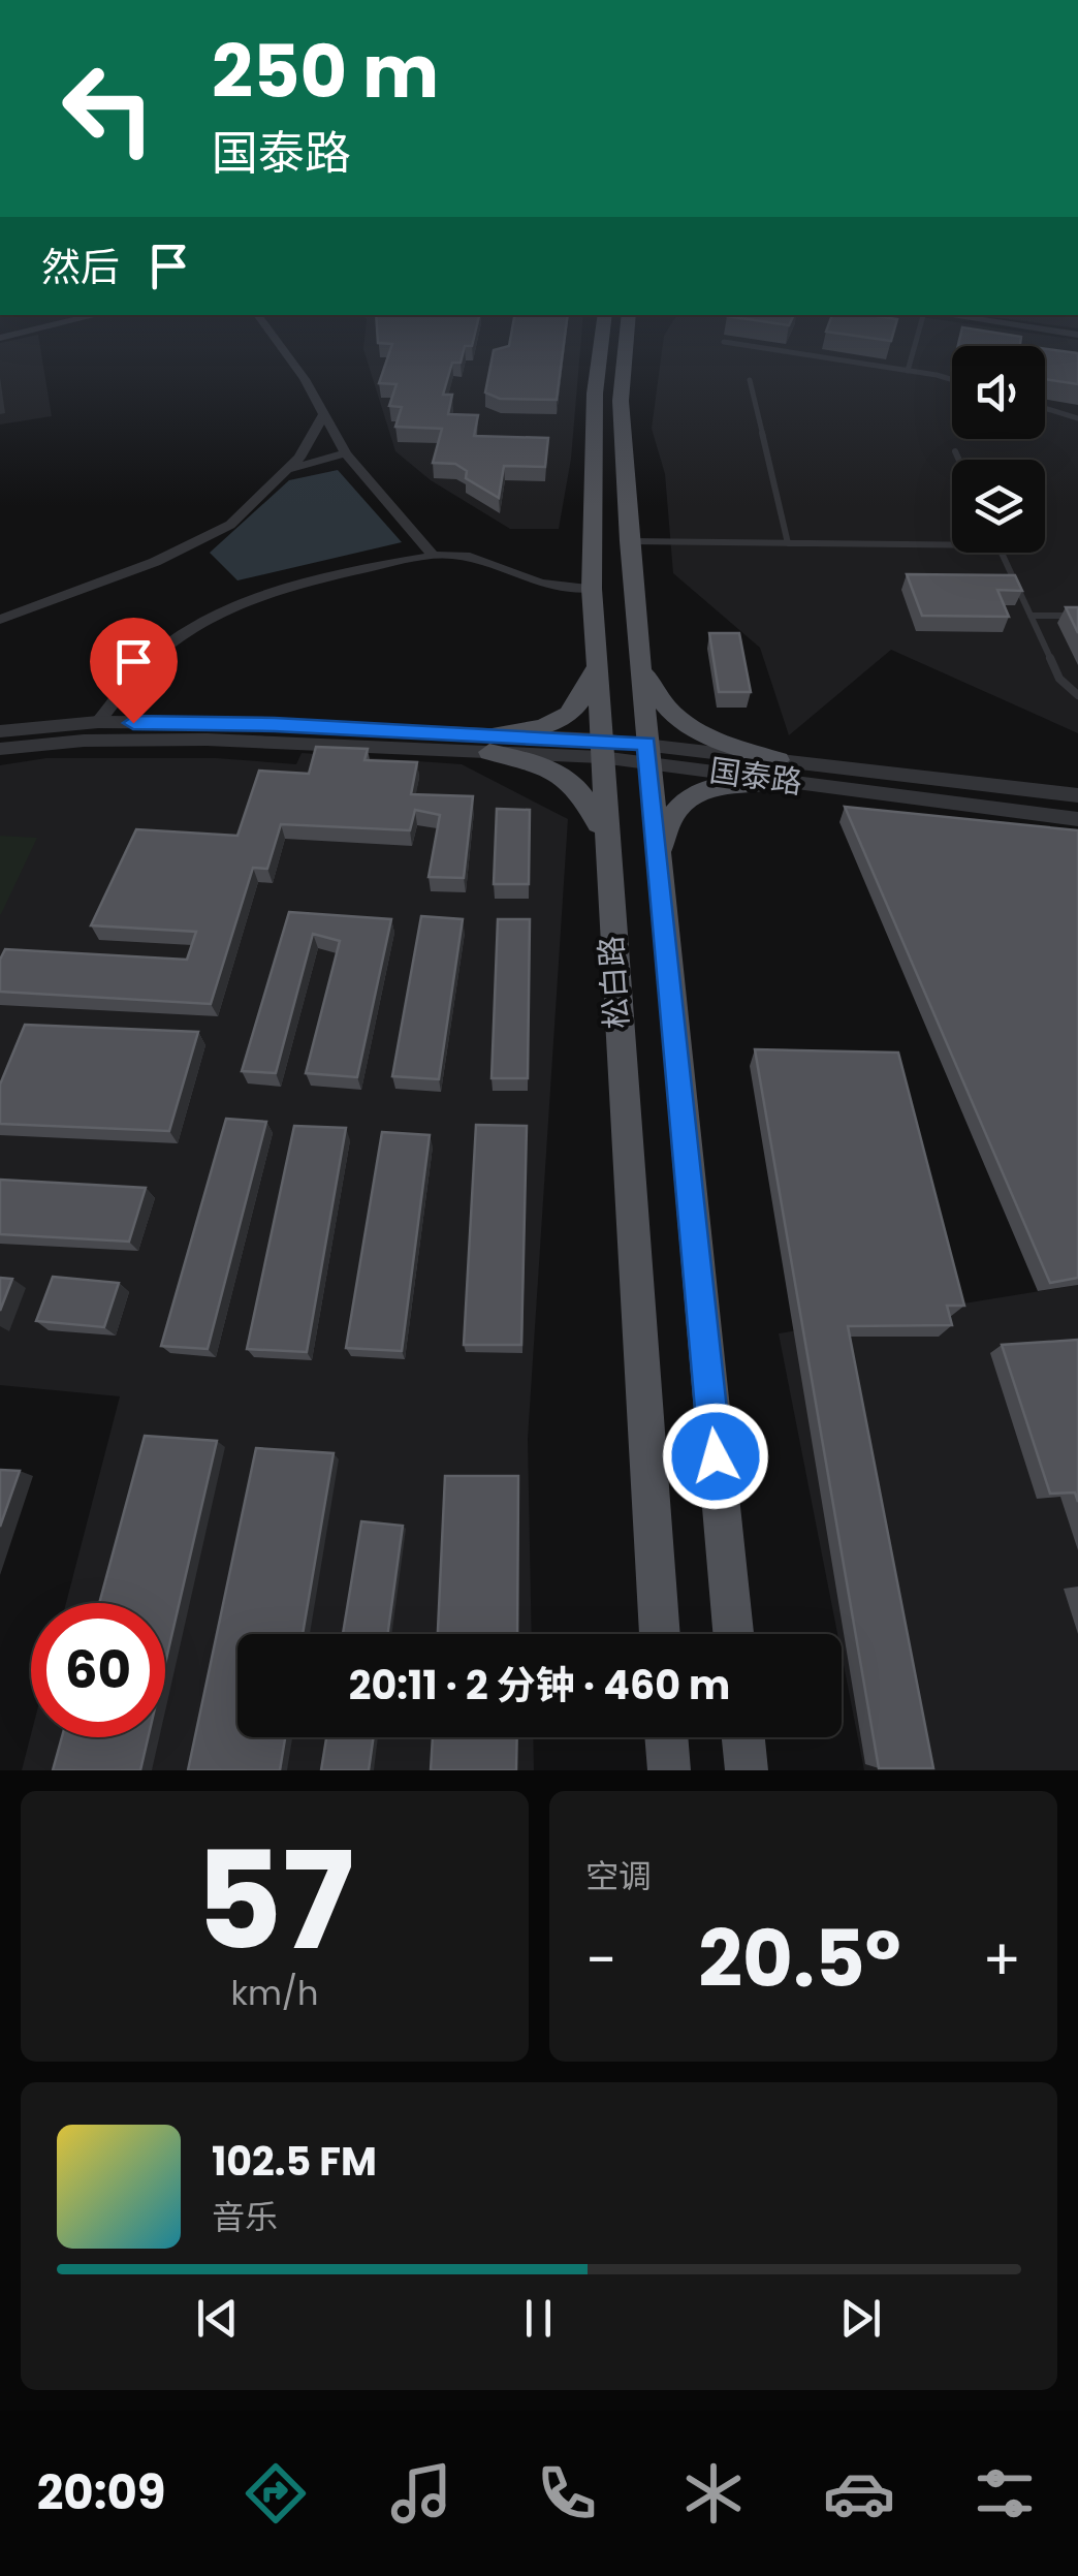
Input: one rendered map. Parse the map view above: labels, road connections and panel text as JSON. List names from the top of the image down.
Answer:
{
  "streets": {
    "main road": ["松白路"],
    "street": ["国泰路"]
  },
  "crossings": [
    ["国泰路", "松白路"]
  ],
  "page": {
    "turn": ["250 m", "国泰路"],
    "then": "然后",
    "limit": "60",
    "trip": "20:11 · 2 分钟 · 460 m",
    "tile": [
      ["57", "km/h"],
      "空调"
    ],
    "heat": ["−", "20.5°", "+"],
    "song": ["102.5 FM", "音乐"],
    "tabs": "20:09"
  }
}
